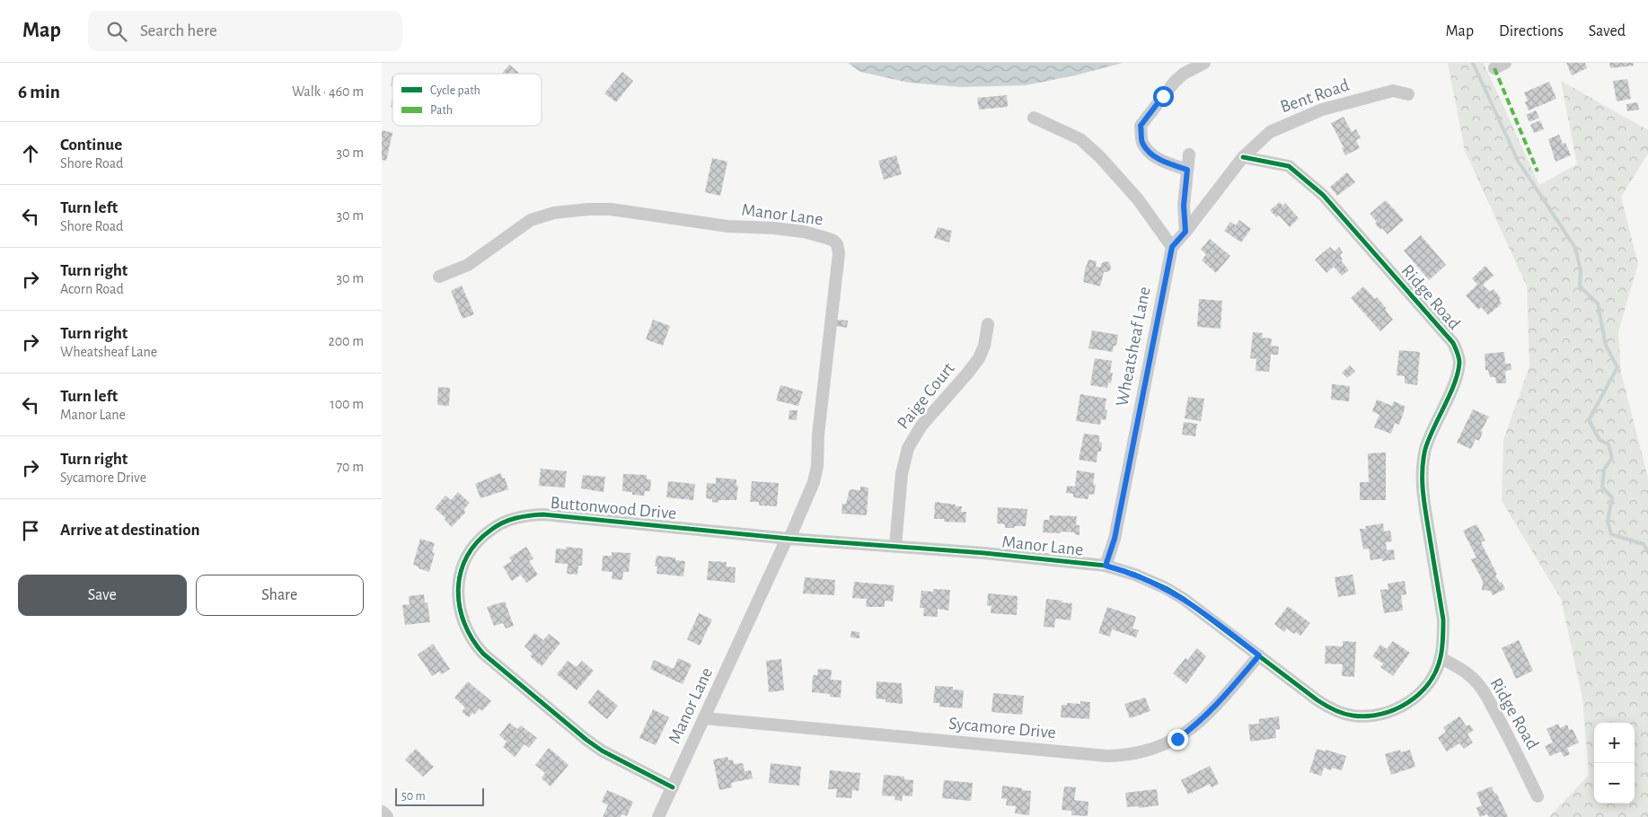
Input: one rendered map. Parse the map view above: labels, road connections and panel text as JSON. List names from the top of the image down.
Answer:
{
  "streets": {
    "street": [
      "Bent Road",
      "Manor Lane",
      "Ridge Road",
      "Wheatsheaf Lane",
      "Paige Court",
      "Buttonwood Drive",
      "Sycamore Drive"
    ]
  },
  "crossings": [
    ["Bent Road", "Ridge Road"],
    ["Manor Lane", "Ridge Road"],
    ["Manor Lane", "Wheatsheaf Lane"],
    ["Manor Lane", "Paige Court"],
    ["Manor Lane", "Buttonwood Drive"],
    ["Manor Lane", "Sycamore Drive"]
  ],
  "legend": ["Cycle path", "Path"],
  "scale_bar": "50 m",
  "page": {
    "header": "Map",
    "search": "Search here",
    "nav": ["Map", "Directions", "Saved"],
    "heading": ["6 min", "Walk · 460 m"],
    "list": [
      ["Continue", "Shore Road", "30 m"],
      ["Turn left", "Shore Road", "30 m"],
      ["Turn right", "Acorn Road", "30 m"],
      ["Turn right", "Wheatsheaf Lane", "200 m"],
      ["Turn left", "Manor Lane", "100 m"],
      ["Turn right", "Sycamore Drive", "70 m"],
      "Arrive at destination"
    ],
    "buttons": ["Save", "Share"],
    "map_buttons": ["+", "−"],
    "scale": "50 m"
  }
}
